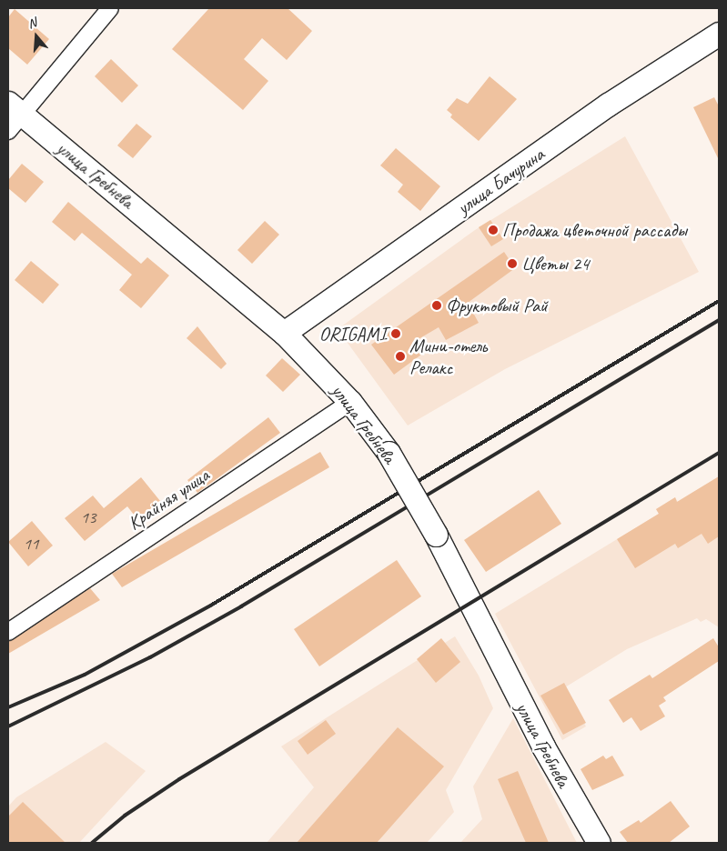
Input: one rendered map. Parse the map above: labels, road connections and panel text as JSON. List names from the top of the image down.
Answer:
{
  "streets": {
    "street": ["улица Гребнева", "улица Бачурина", "Крайняя улица"]
  },
  "crossings": [
    ["улица Гребнева", "улица Бачурина"],
    ["улица Гребнева", "Крайняя улица"]
  ],
  "places": [
    "Продажа цветочной рассады",
    "Цветы 24",
    "Фруктовый Рай",
    "ORIGAMI",
    "Мини-отель Релакс"
  ],
  "house_numbers": ["13", "11"],
  "north": "top"
}
